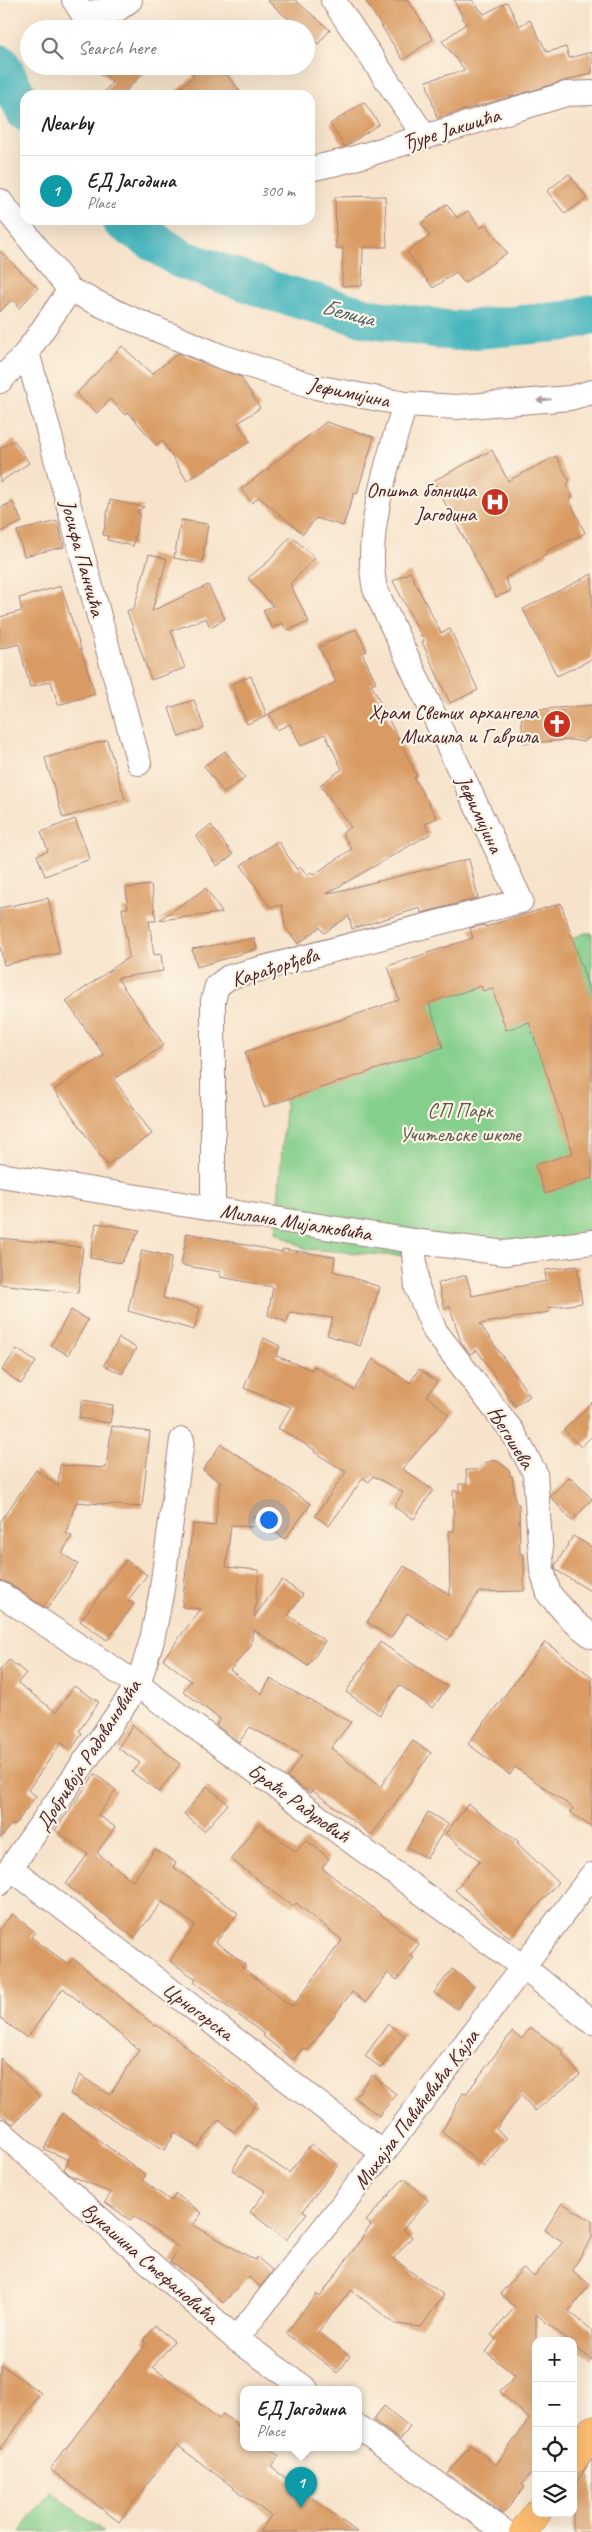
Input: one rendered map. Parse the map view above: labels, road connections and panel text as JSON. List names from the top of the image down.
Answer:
{
  "streets": {
    "street": [
      "Ђуре Јакшића",
      "Јефимијина",
      "Јосифа Панчића",
      "Карађорђева",
      "Милана Мијалковића",
      "Његошева",
      "Добривоја Радовановића",
      "Браће Радуловић",
      "Црногорска",
      "Михајла Павићевића Кајла",
      "Вукашина Стефановића"
    ]
  },
  "crossings": [
    ["Јефимијина", "Карађорђева"],
    ["Карађорђева", "Милана Мијалковића"],
    ["Милана Мијалковића", "Његошева"],
    ["Добривоја Радовановића", "Браће Радуловић"],
    ["Добривоја Радовановића", "Црногорска"],
    ["Браће Радуловић", "Михајла Павићевића Кајла"],
    ["Црногорска", "Михајла Павићевића Кајла"],
    ["Михајла Павићевића Кајла", "Вукашина Стефановића"]
  ],
  "water": ["Белица"],
  "parks": ["СП Парк Учитељске школе"],
  "places": {
    "hospital": ["Општа болница Јагодина"],
    "church": ["Храм Светих архангела Михаила и Гаврила"]
  },
  "page": {
    "search": "Search here",
    "heading": "Nearby",
    "list": [
      {
        "mark": "1",
        "name": "ЕД Јагодина",
        "note": "Place",
        "value": "300 m"
      }
    ],
    "map_buttons": ["+", "−"],
    "popup": ["ЕД Јагодина", "Place"],
    "pins": "1"
  }
}
